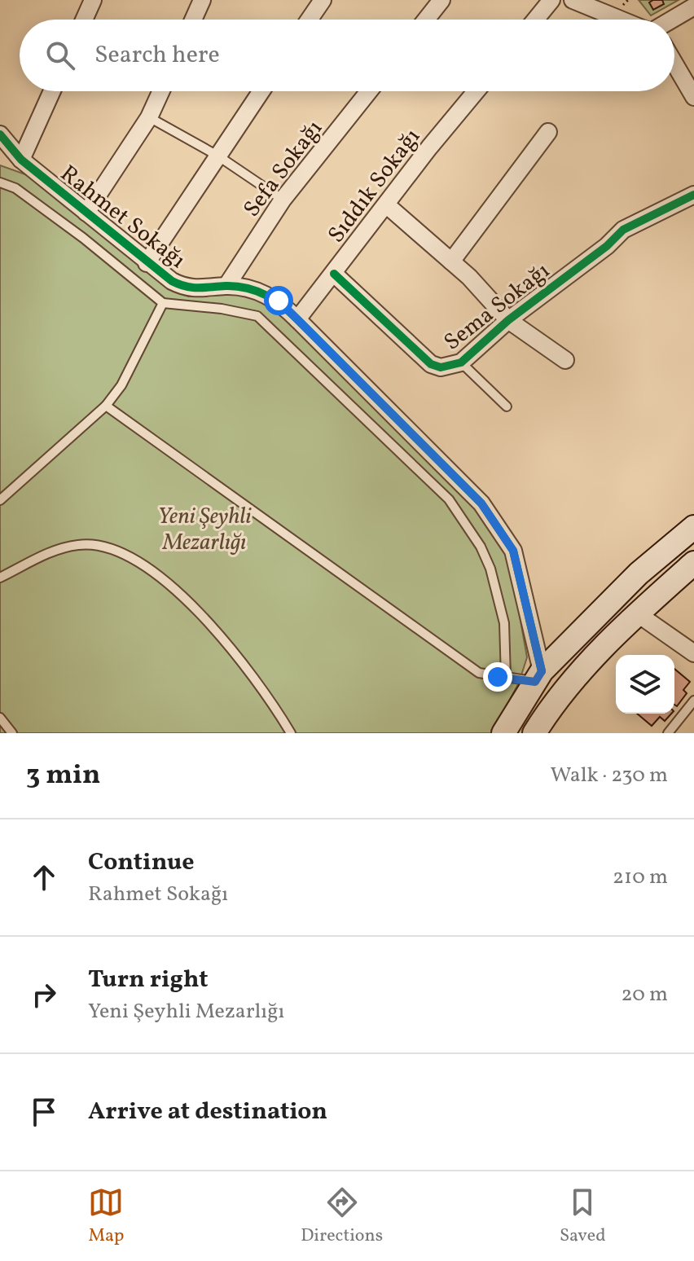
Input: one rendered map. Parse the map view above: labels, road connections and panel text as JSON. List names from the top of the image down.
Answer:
{
  "streets": {
    "street": [
      "Sefa Sokağı",
      "Sıddık Sokağı",
      "Rahmet Sokağı",
      "Sema Sokağı"
    ]
  },
  "crossings": [
    ["Sefa Sokağı", "Rahmet Sokağı"],
    ["Sıddık Sokağı", "Rahmet Sokağı"],
    ["Sıddık Sokağı", "Sema Sokağı"]
  ],
  "parks": ["Yeni Şeyhli Mezarlığı"],
  "page": {
    "search": "Search here",
    "heading": ["3 min", "Walk · 230 m"],
    "list": [
      ["Continue", "Rahmet Sokağı", "210 m"],
      ["Turn right", "Yeni Şeyhli Mezarlığı", "20 m"],
      "Arrive at destination"
    ],
    "nav": ["Map", "Directions", "Saved"]
  }
}
